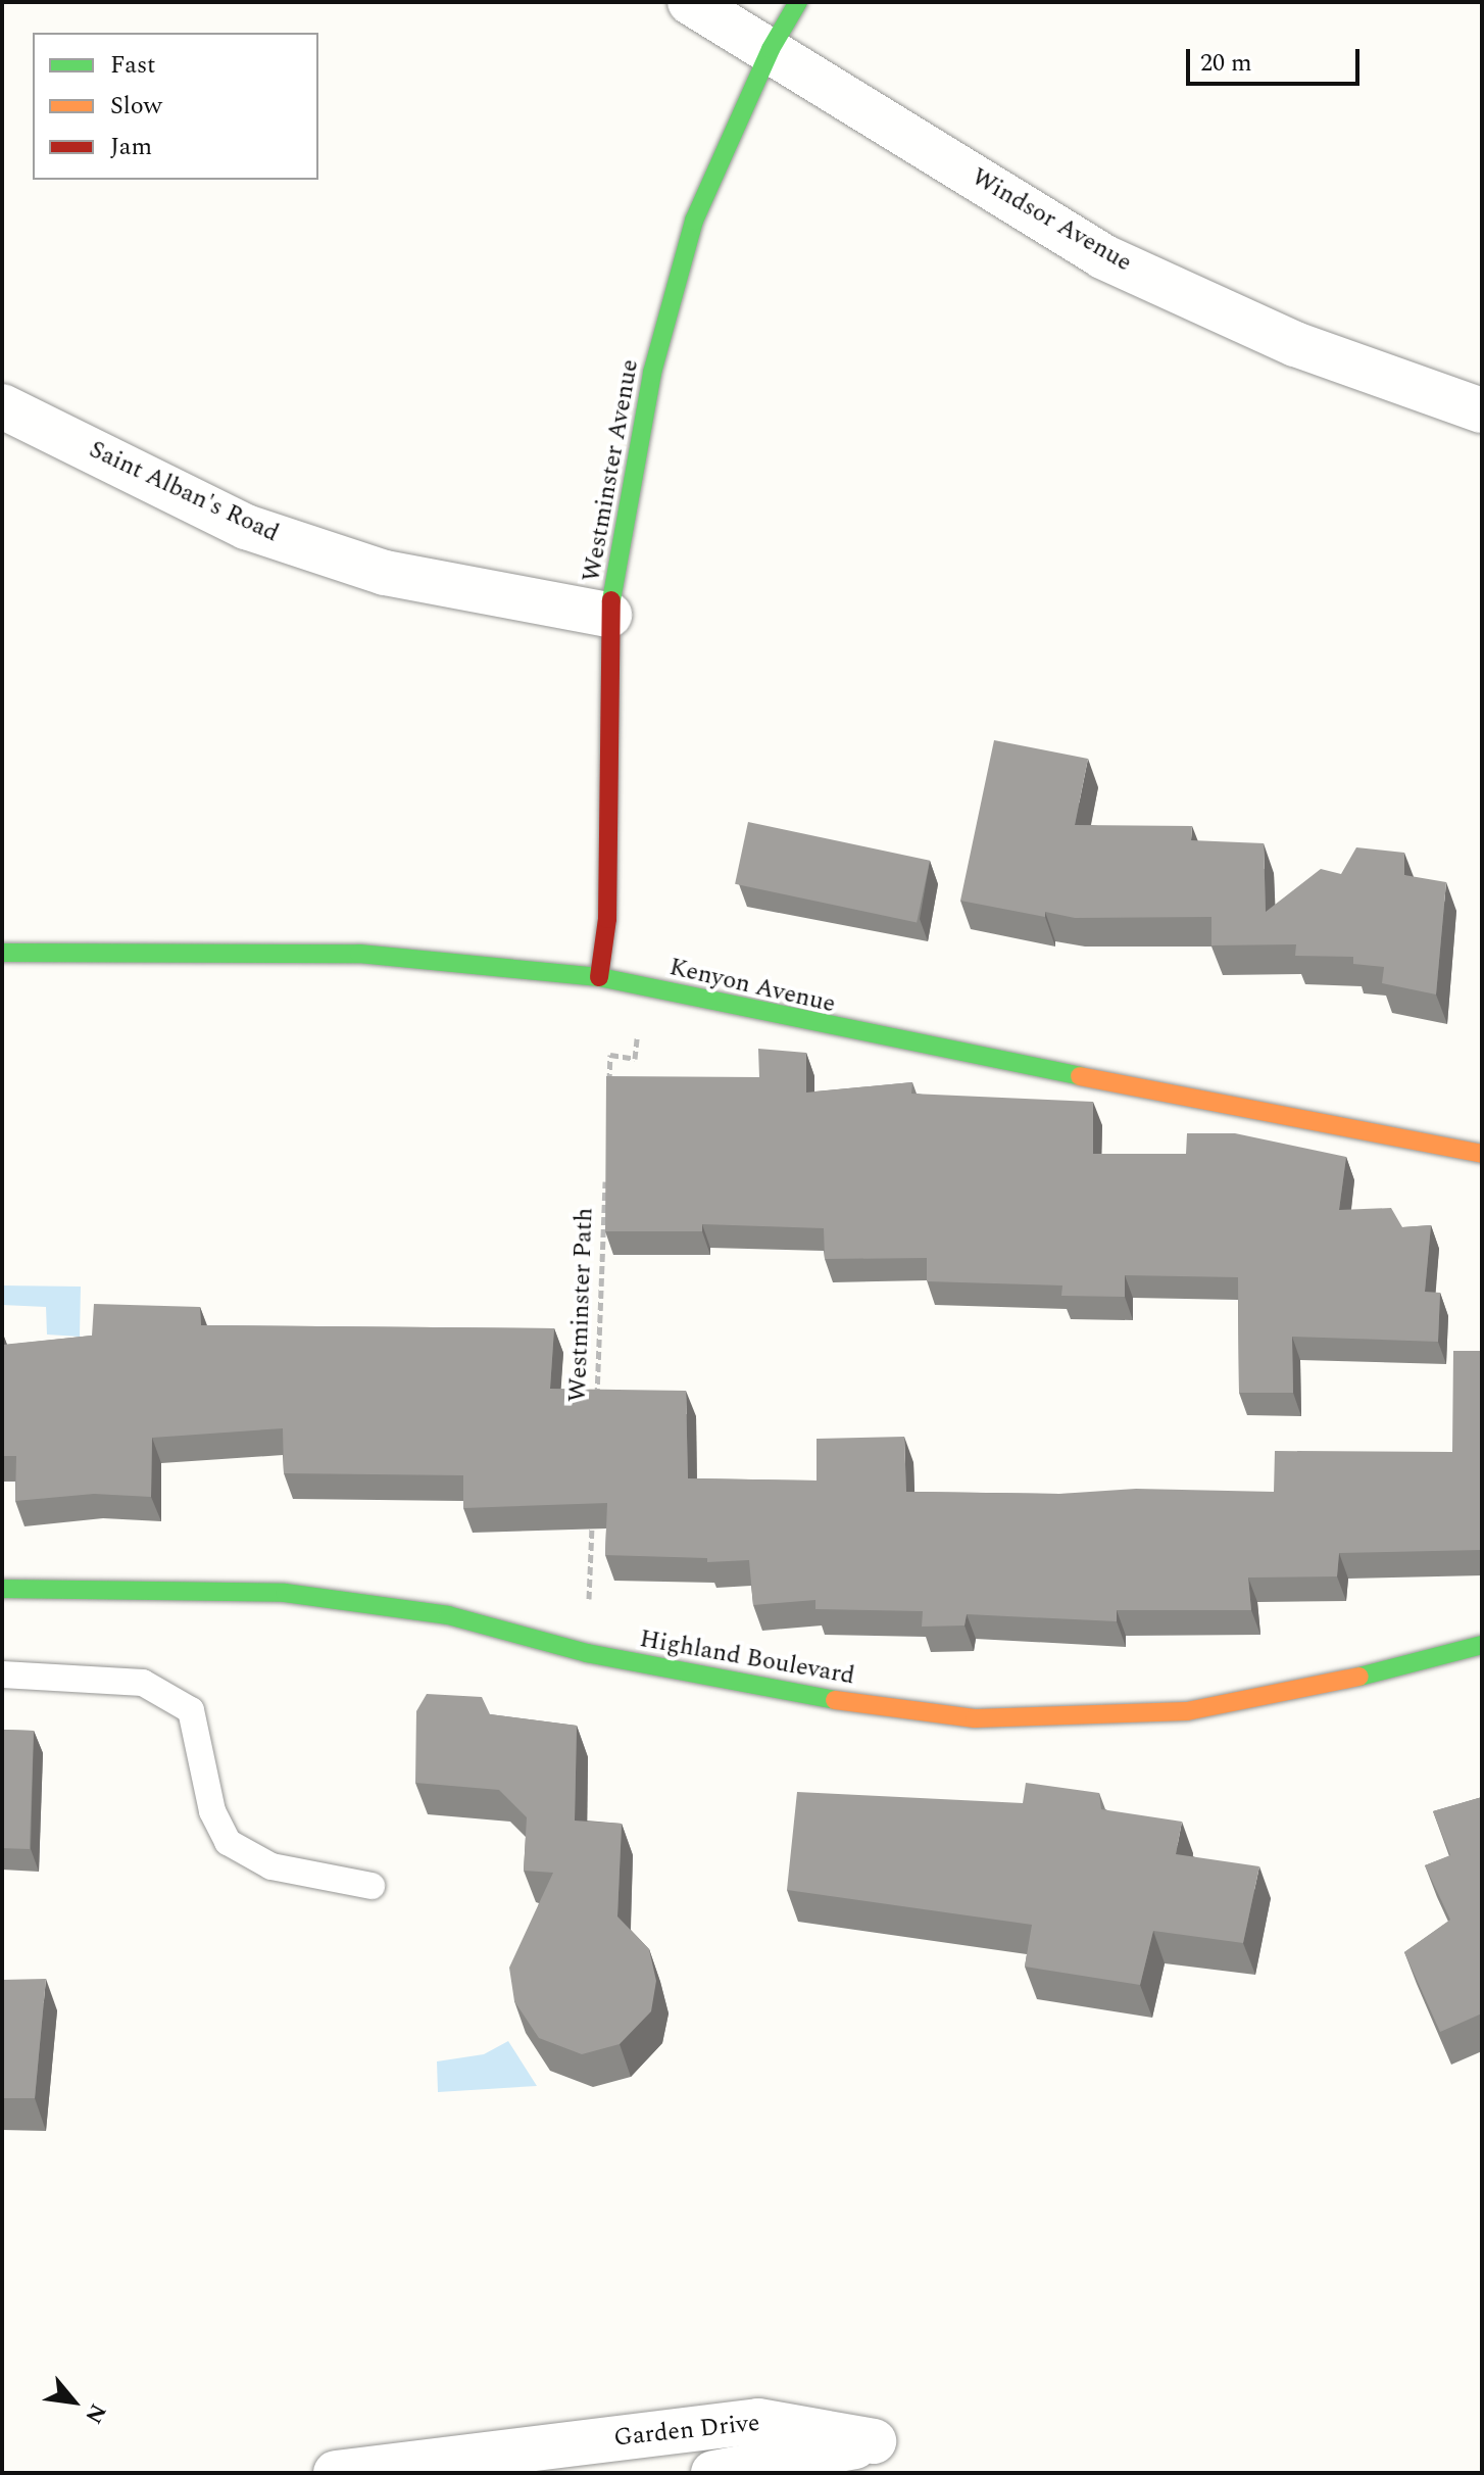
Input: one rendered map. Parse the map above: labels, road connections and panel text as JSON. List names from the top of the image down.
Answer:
{
  "streets": {
    "street": [
      "Windsor Avenue",
      "Westminster Avenue",
      "Saint Alban's Road",
      "Kenyon Avenue",
      "Highland Boulevard",
      "Garden Drive"
    ],
    "path": ["Westminster Path"]
  },
  "crossings": [
    ["Windsor Avenue", "Westminster Avenue"],
    ["Westminster Avenue", "Saint Alban's Road"],
    ["Westminster Avenue", "Kenyon Avenue"]
  ],
  "legend": ["Fast", "Slow", "Jam"],
  "scale_bar": "20 m",
  "north": "bottom right"
}
